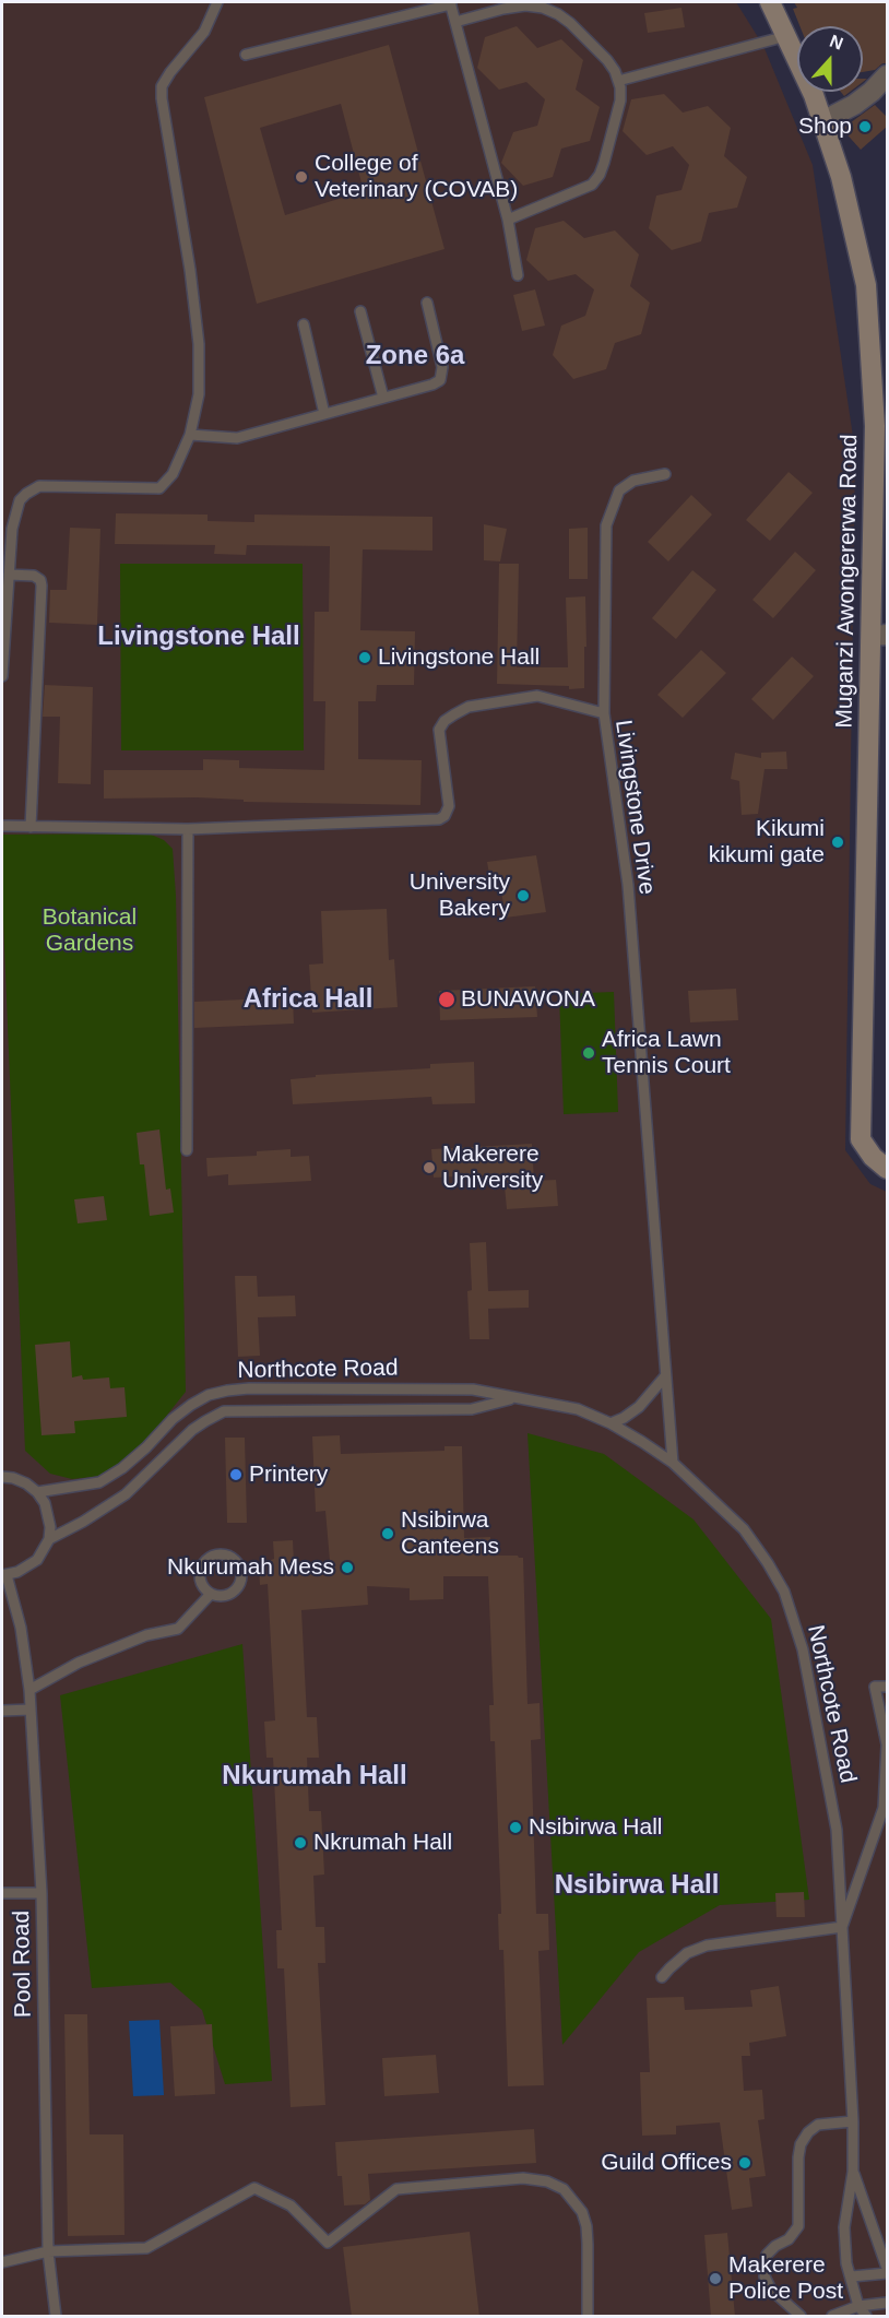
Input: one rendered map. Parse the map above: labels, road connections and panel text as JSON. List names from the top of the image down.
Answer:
{
  "streets": {
    "street": ["Muganzi Awongererwa Road"],
    "lane": ["Livingstone Drive", "Northcote Road", "Pool Road"]
  },
  "crossings": [
    ["Livingstone Drive", "Northcote Road"]
  ],
  "districts": [
    "Zone 6a",
    "Livingstone Hall",
    "Africa Hall",
    "Nkurumah Hall",
    "Nsibirwa Hall"
  ],
  "parks": ["Botanical Gardens"],
  "places": [
    "Shop",
    "College of Veterinary (COVAB)",
    "Livingstone Hall",
    "Kikumi kikumi gate",
    "University Bakery",
    "BUNAWONA",
    "Africa Lawn Tennis Court",
    "Makerere University",
    "Printery",
    "Nsibirwa Canteens",
    "Nkurumah Mess",
    "Nsibirwa Hall",
    "Nkrumah Hall",
    "Guild Offices",
    "Makerere Police Post"
  ],
  "north": "top"
}
